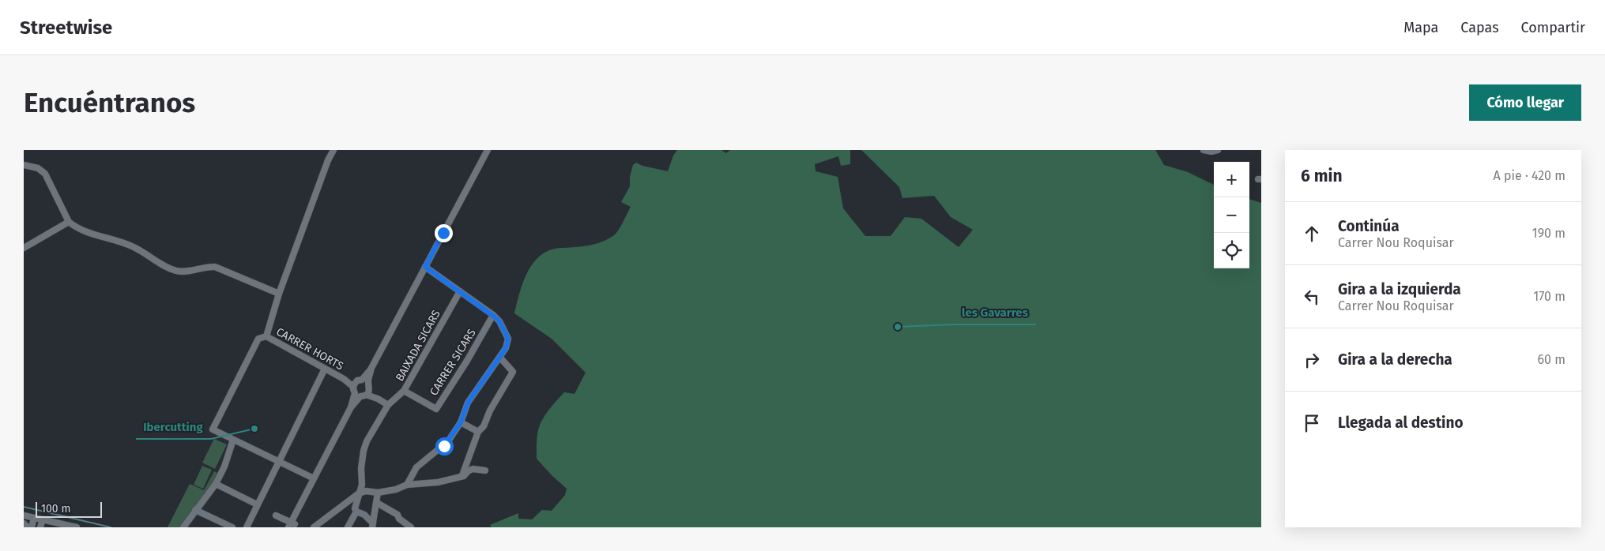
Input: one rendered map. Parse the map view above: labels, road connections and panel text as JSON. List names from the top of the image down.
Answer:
{
  "streets": {
    "street": ["BAIXADA SICARS", "CARRER HORTS", "CARRER SICARS"]
  },
  "crossings": [
    ["BAIXADA SICARS", "CARRER HORTS"],
    ["BAIXADA SICARS", "CARRER SICARS"]
  ],
  "places": ["les Gavarres", "Ibercutting"],
  "scale_bar": "100 m",
  "page": {
    "header": "Streetwise",
    "nav": ["Mapa", "Capas", "Compartir"],
    "buttons": "Cómo llegar",
    "title": "Encuéntranos",
    "heading": ["6 min", "A pie · 420 m"],
    "map_buttons": ["+", "−"],
    "list": [
      ["Continúa", "Carrer Nou Roquisar", "190 m"],
      ["Gira a la izquierda", "Carrer Nou Roquisar", "170 m"],
      ["Gira a la derecha", "60 m"],
      "Llegada al destino"
    ],
    "scale": "100 m"
  }
}
